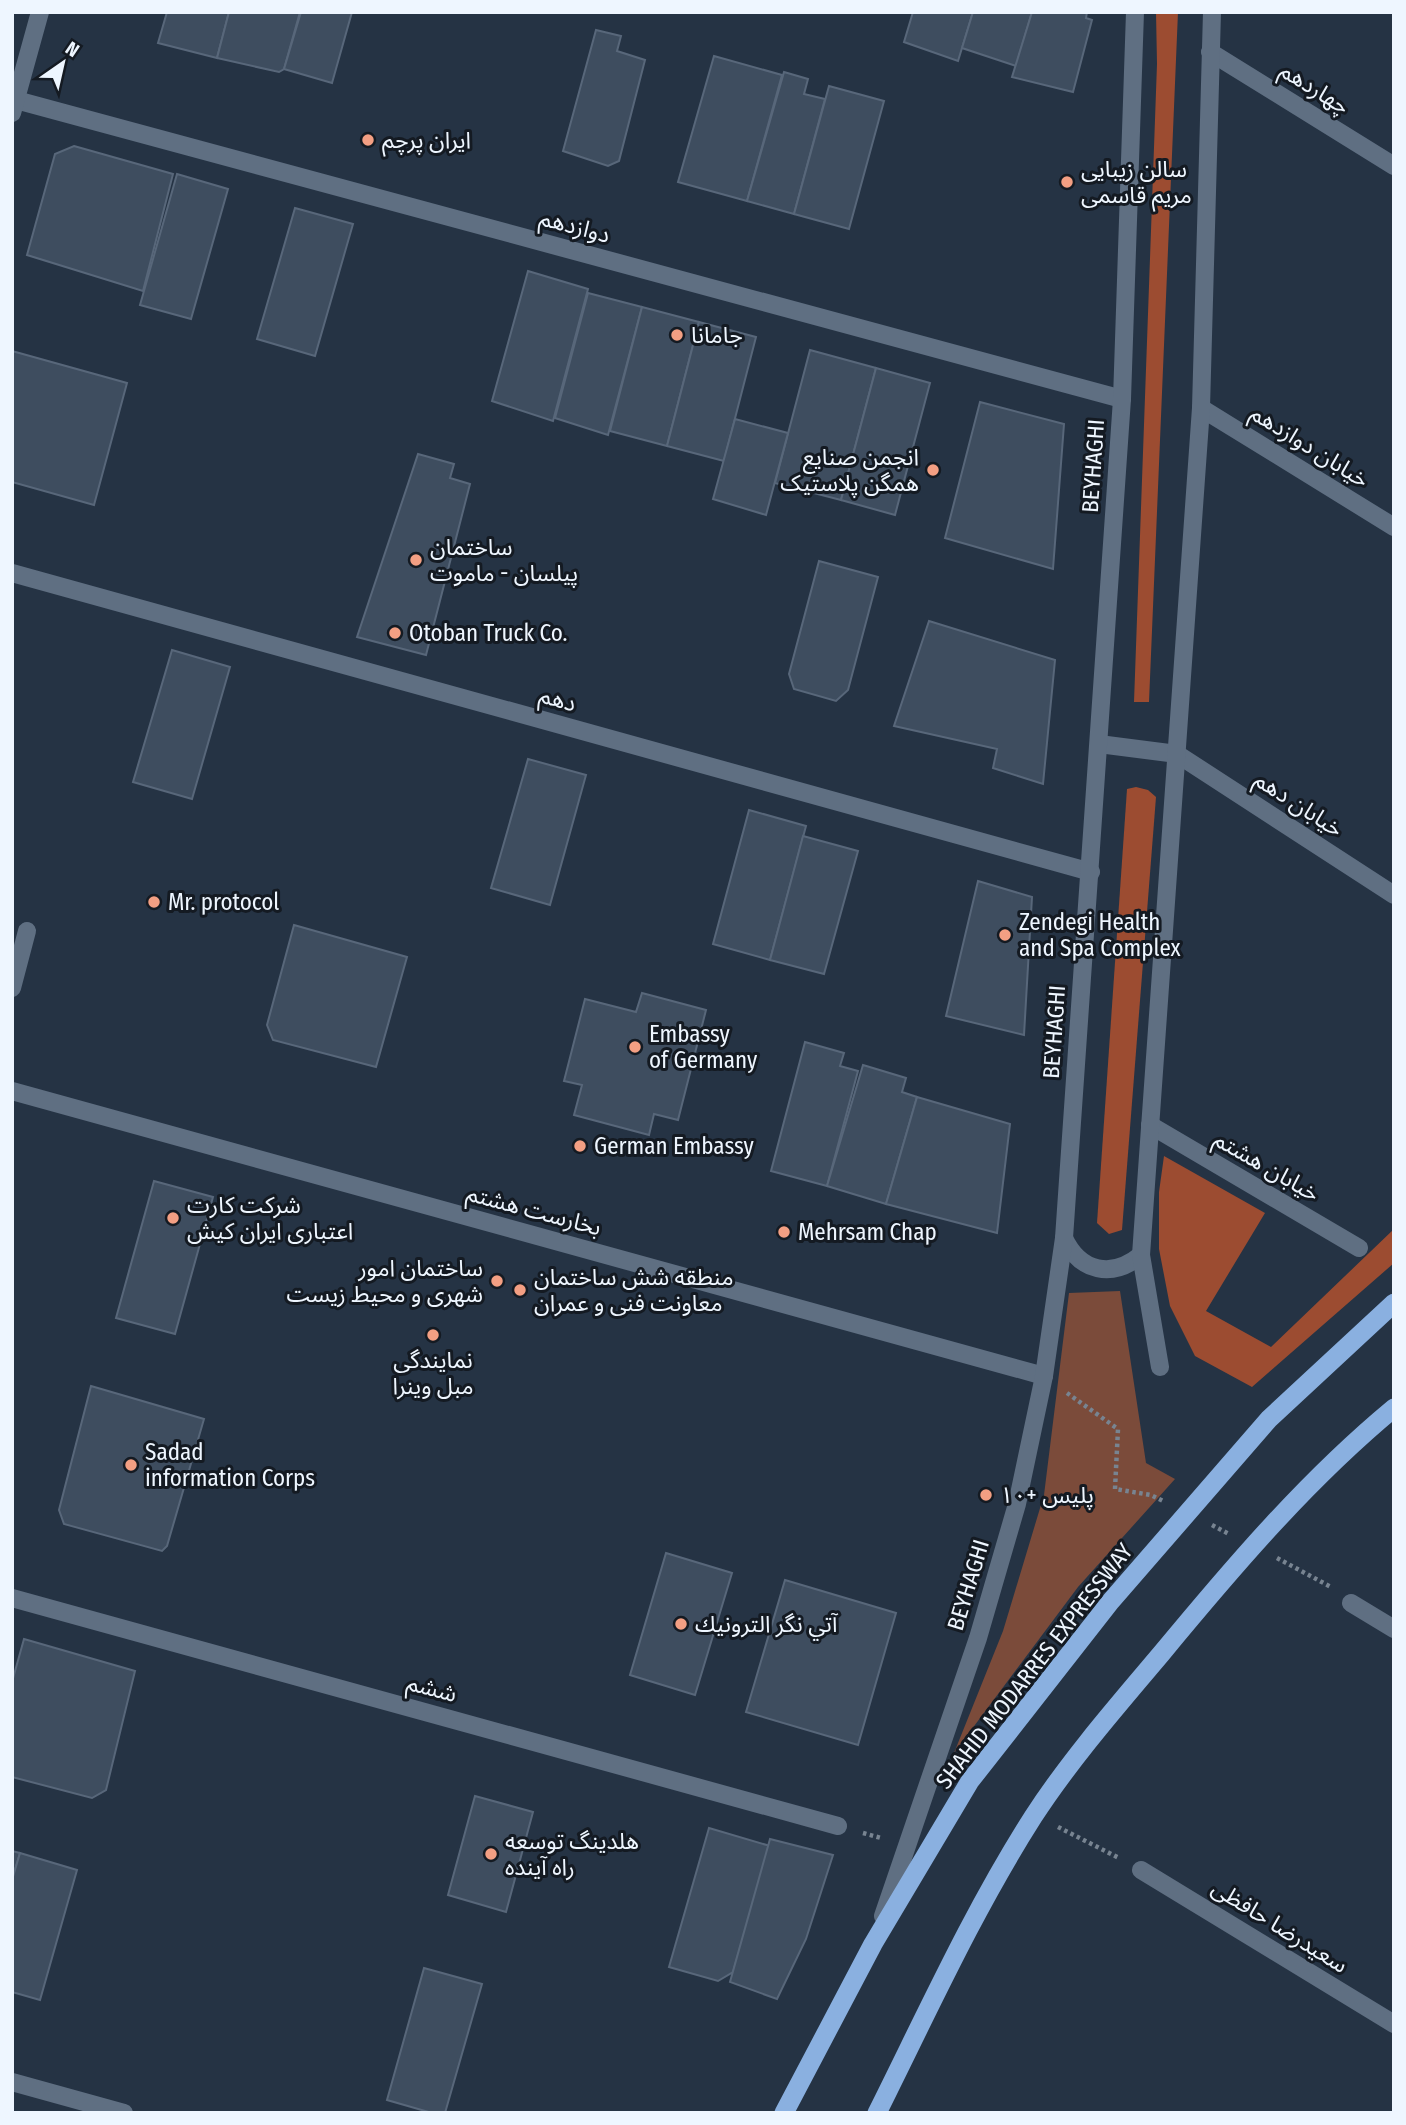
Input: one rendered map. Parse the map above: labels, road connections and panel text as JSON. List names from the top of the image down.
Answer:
{
  "streets": {
    "highway": ["SHAHID MODARRES EXPRESSWAY"],
    "street": [
      "چهاردهم",
      "دوازدهم",
      "خیابان دوازدهم",
      "BEYHAGHI",
      "دهم",
      "خیابان دهم",
      "خیابان هشتم",
      "بخارست هشتم",
      "ششم",
      "سعیدرضا حافظی"
    ]
  },
  "crossings": [
    ["دوازدهم", "BEYHAGHI"],
    ["BEYHAGHI", "دهم"],
    ["BEYHAGHI", "بخارست هشتم"],
    ["BEYHAGHI", "SHAHID MODARRES EXPRESSWAY"]
  ],
  "places": [
    "ایران پرچم",
    "سالن زیبایی مریم قاسمی",
    "جامانا",
    "انجمن صنایع همگن پلاستیک",
    "ساختمان پیلسان - ماموت",
    "Otoban Truck Co.",
    "Mr. protocol",
    "Zendegi Health and Spa Complex",
    "Embassy of Germany",
    "German Embassy",
    "شرکت کارت اعتباری ایران کیش",
    "Mehrsam Chap",
    "ساختمان امور شهری و محیط زیست",
    "منطقه شش ساختمان معاونت فنی و عمران",
    "نمایندگی مبل وینرا",
    "Sadad information Corps",
    "پلیس +۱٠",
    "آتي نگر الترونيك",
    "هلدینگ توسعه راه آینده"
  ],
  "north": "top right"
}
